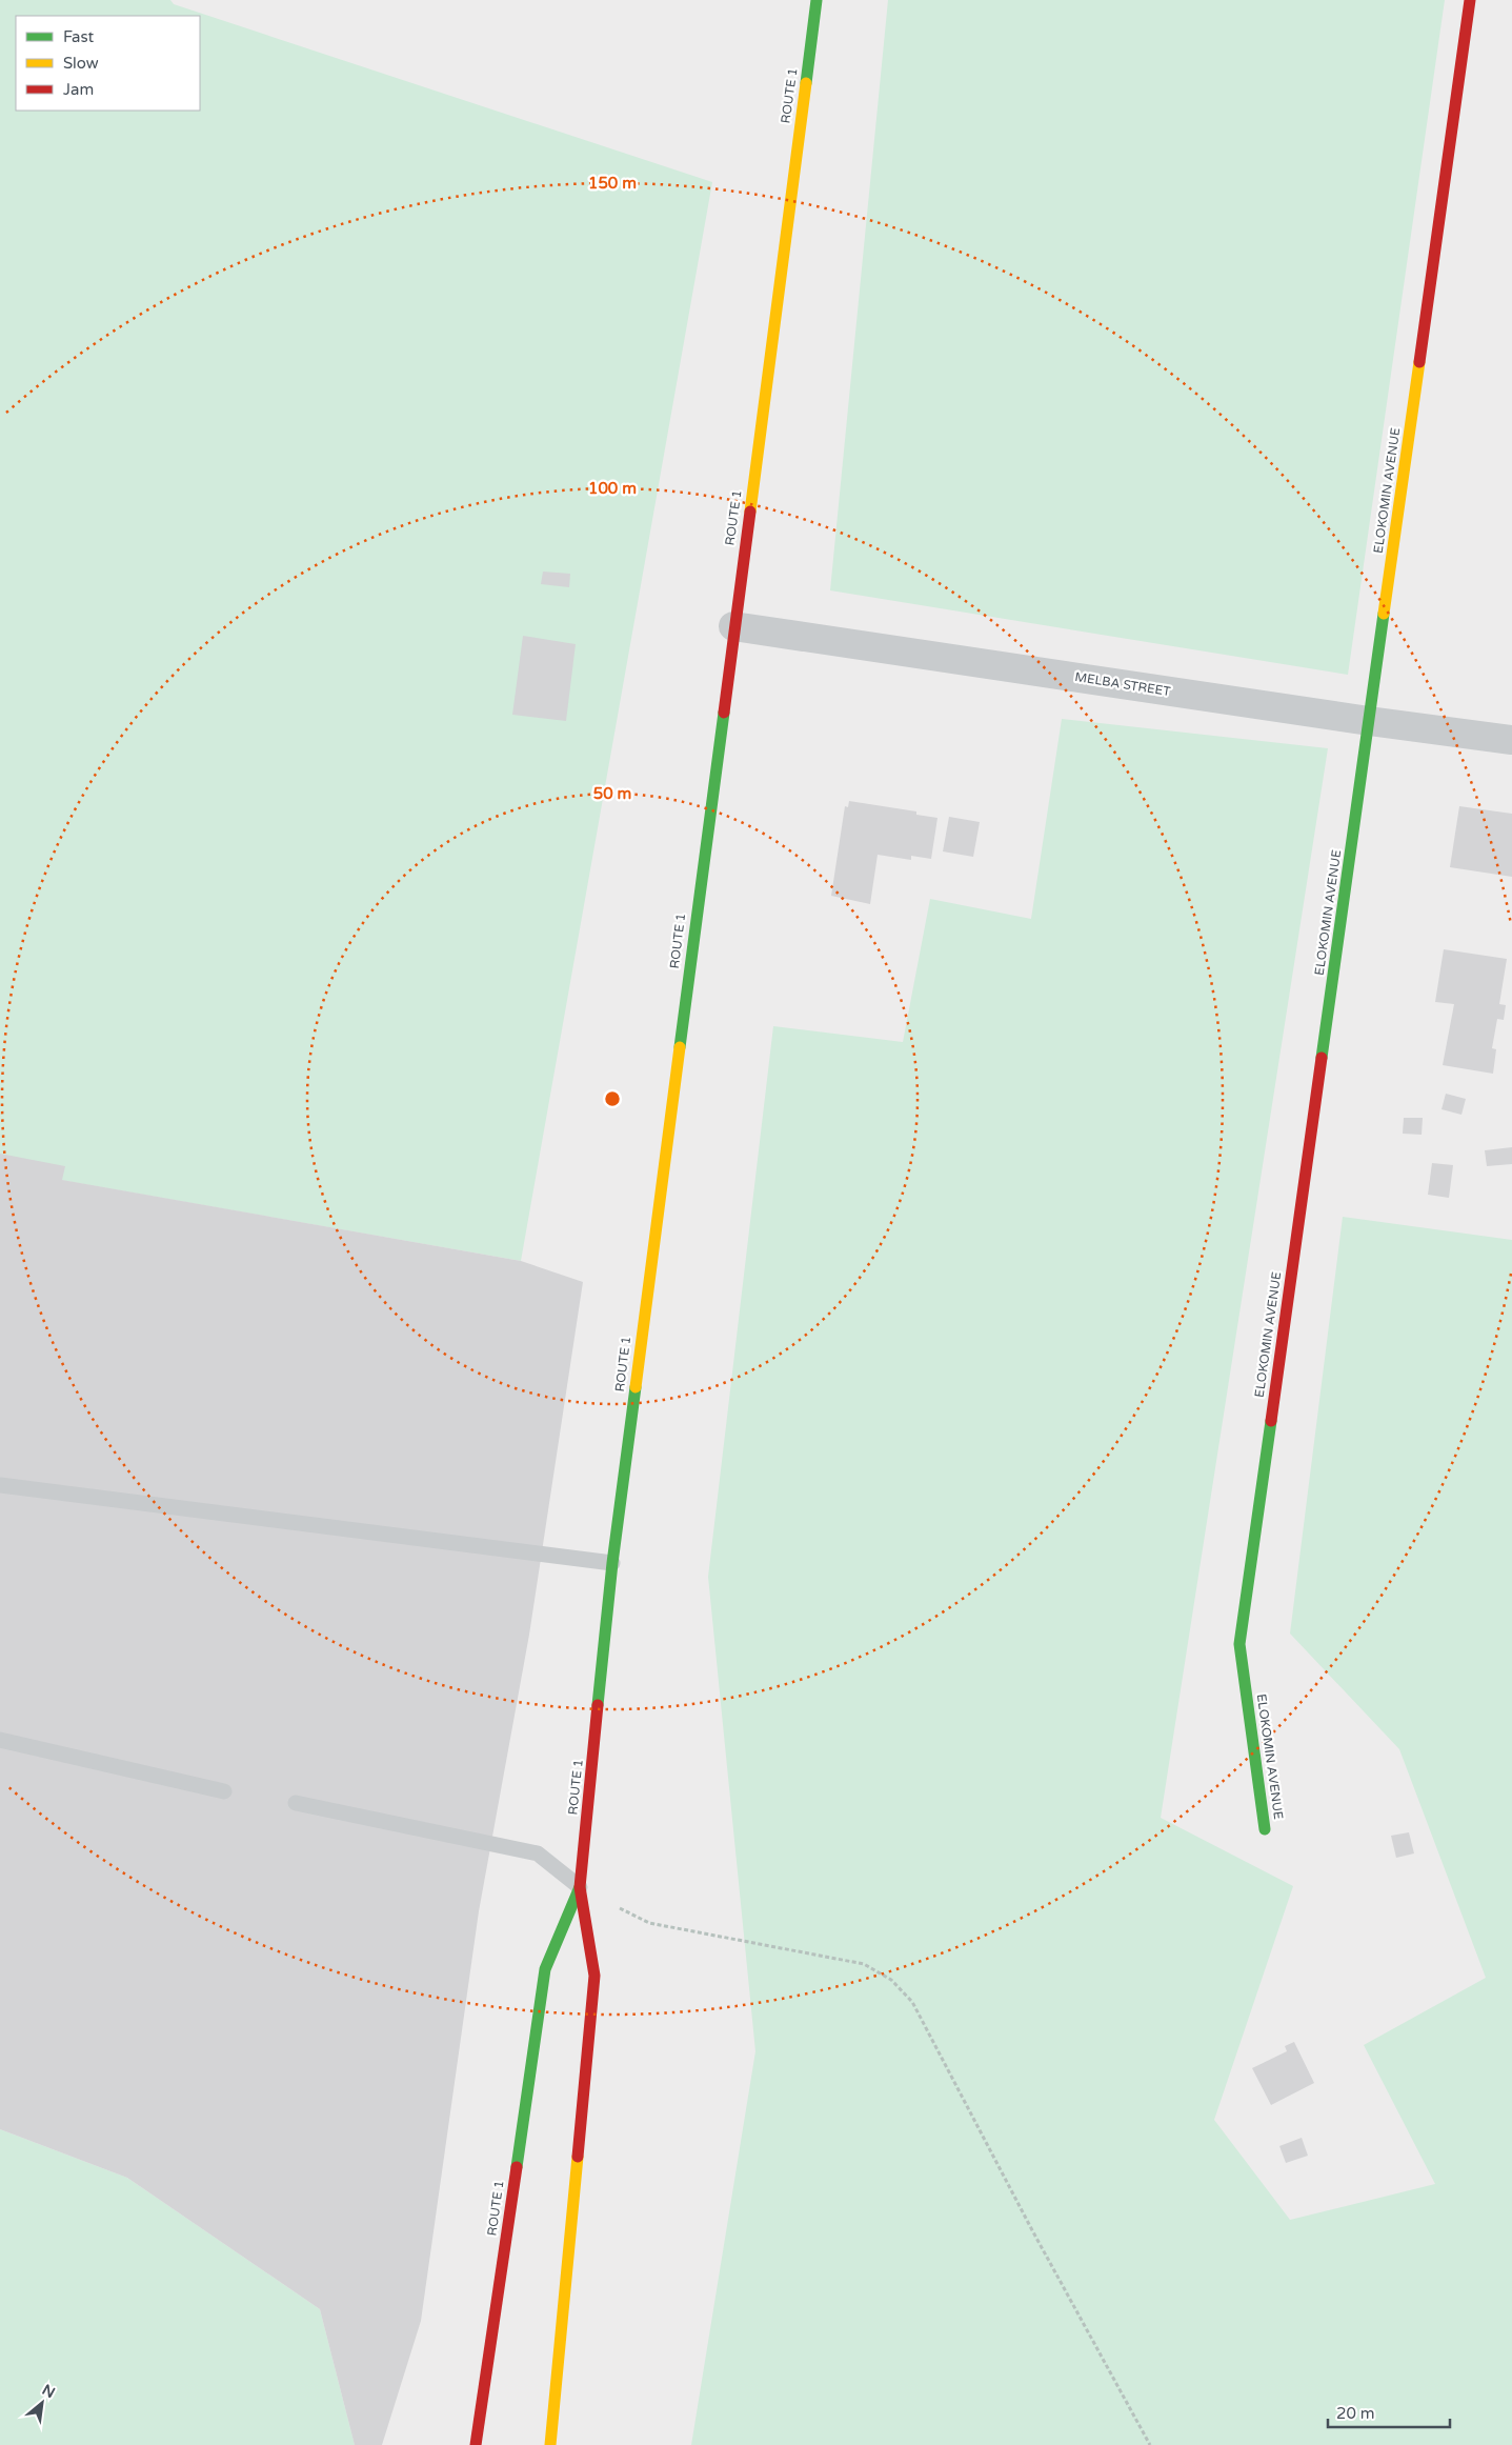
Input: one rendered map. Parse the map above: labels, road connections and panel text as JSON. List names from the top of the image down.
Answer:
{
  "streets": {
    "main road": ["ROUTE 1", "ELOKOMIN AVENUE"],
    "street": ["MELBA STREET"]
  },
  "crossings": [
    ["ROUTE 1", "MELBA STREET"],
    ["ELOKOMIN AVENUE", "MELBA STREET"]
  ],
  "legend": ["Fast", "Slow", "Jam"],
  "scale_bar": "20 m",
  "north": "top right",
  "rings": ["150 m", "100 m", "50 m"]
}
